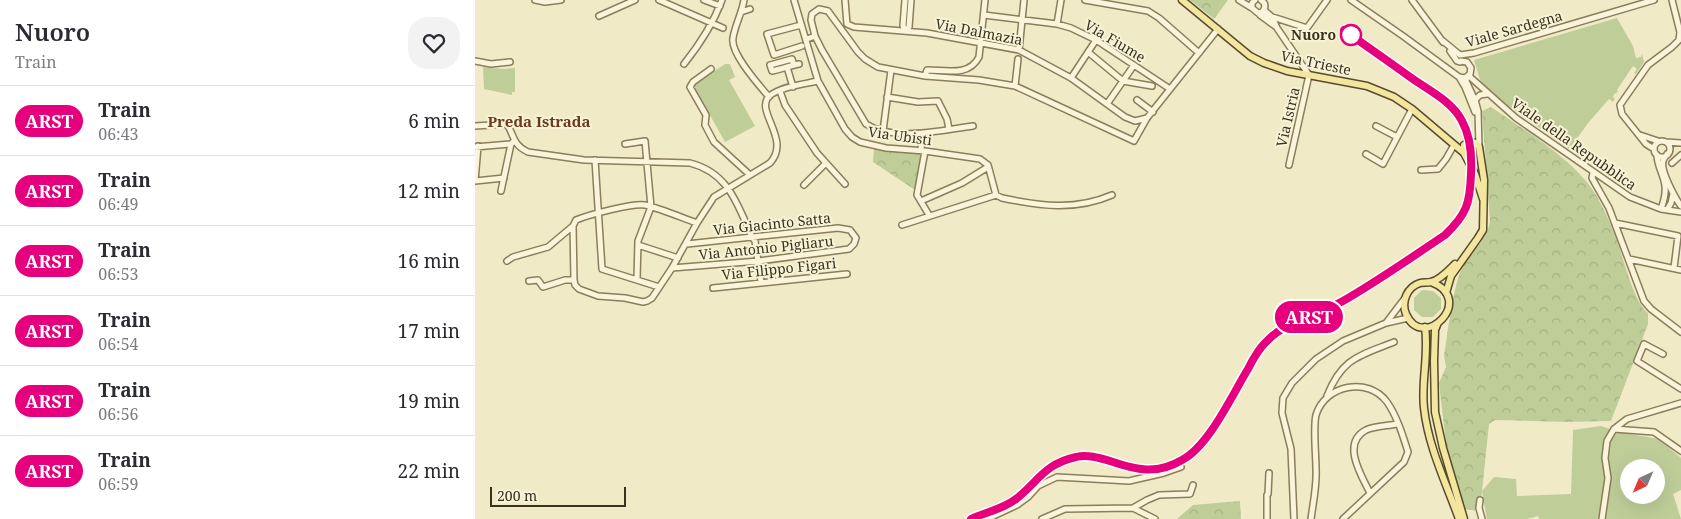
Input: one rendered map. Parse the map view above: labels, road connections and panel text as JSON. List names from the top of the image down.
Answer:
{
  "streets": {
    "main road": ["Via Trieste"],
    "street": [
      "Viale Sardegna",
      "Via Dalmazia",
      "Via Fiume",
      "Via Istria",
      "Via Ubisti",
      "Viale della Repubblica",
      "Via Giacinto Satta",
      "Via Antonio Pigliaru",
      "Via Filippo Figari"
    ]
  },
  "crossings": [
    ["Via Trieste", "Via Istria"],
    ["Via Giacinto Satta", "Via Antonio Pigliaru"]
  ],
  "districts": ["Preda Istrada"],
  "places": ["Nuoro"],
  "scale_bar": "200 m",
  "north": "bottom left",
  "page": {
    "heading": ["Nuoro", "Train"],
    "on_map": "ARST",
    "list": [
      {
        "mark": "ARST",
        "name": "Train",
        "note": "06:43",
        "value": "6 min"
      },
      {
        "mark": "ARST",
        "name": "Train",
        "note": "06:49",
        "value": "12 min"
      },
      {
        "mark": "ARST",
        "name": "Train",
        "note": "06:53",
        "value": "16 min"
      },
      {
        "mark": "ARST",
        "name": "Train",
        "note": "06:54",
        "value": "17 min"
      },
      {
        "mark": "ARST",
        "name": "Train",
        "note": "06:56",
        "value": "19 min"
      },
      {
        "mark": "ARST",
        "name": "Train",
        "note": "06:59",
        "value": "22 min"
      }
    ],
    "scale": "200 m"
  }
}
